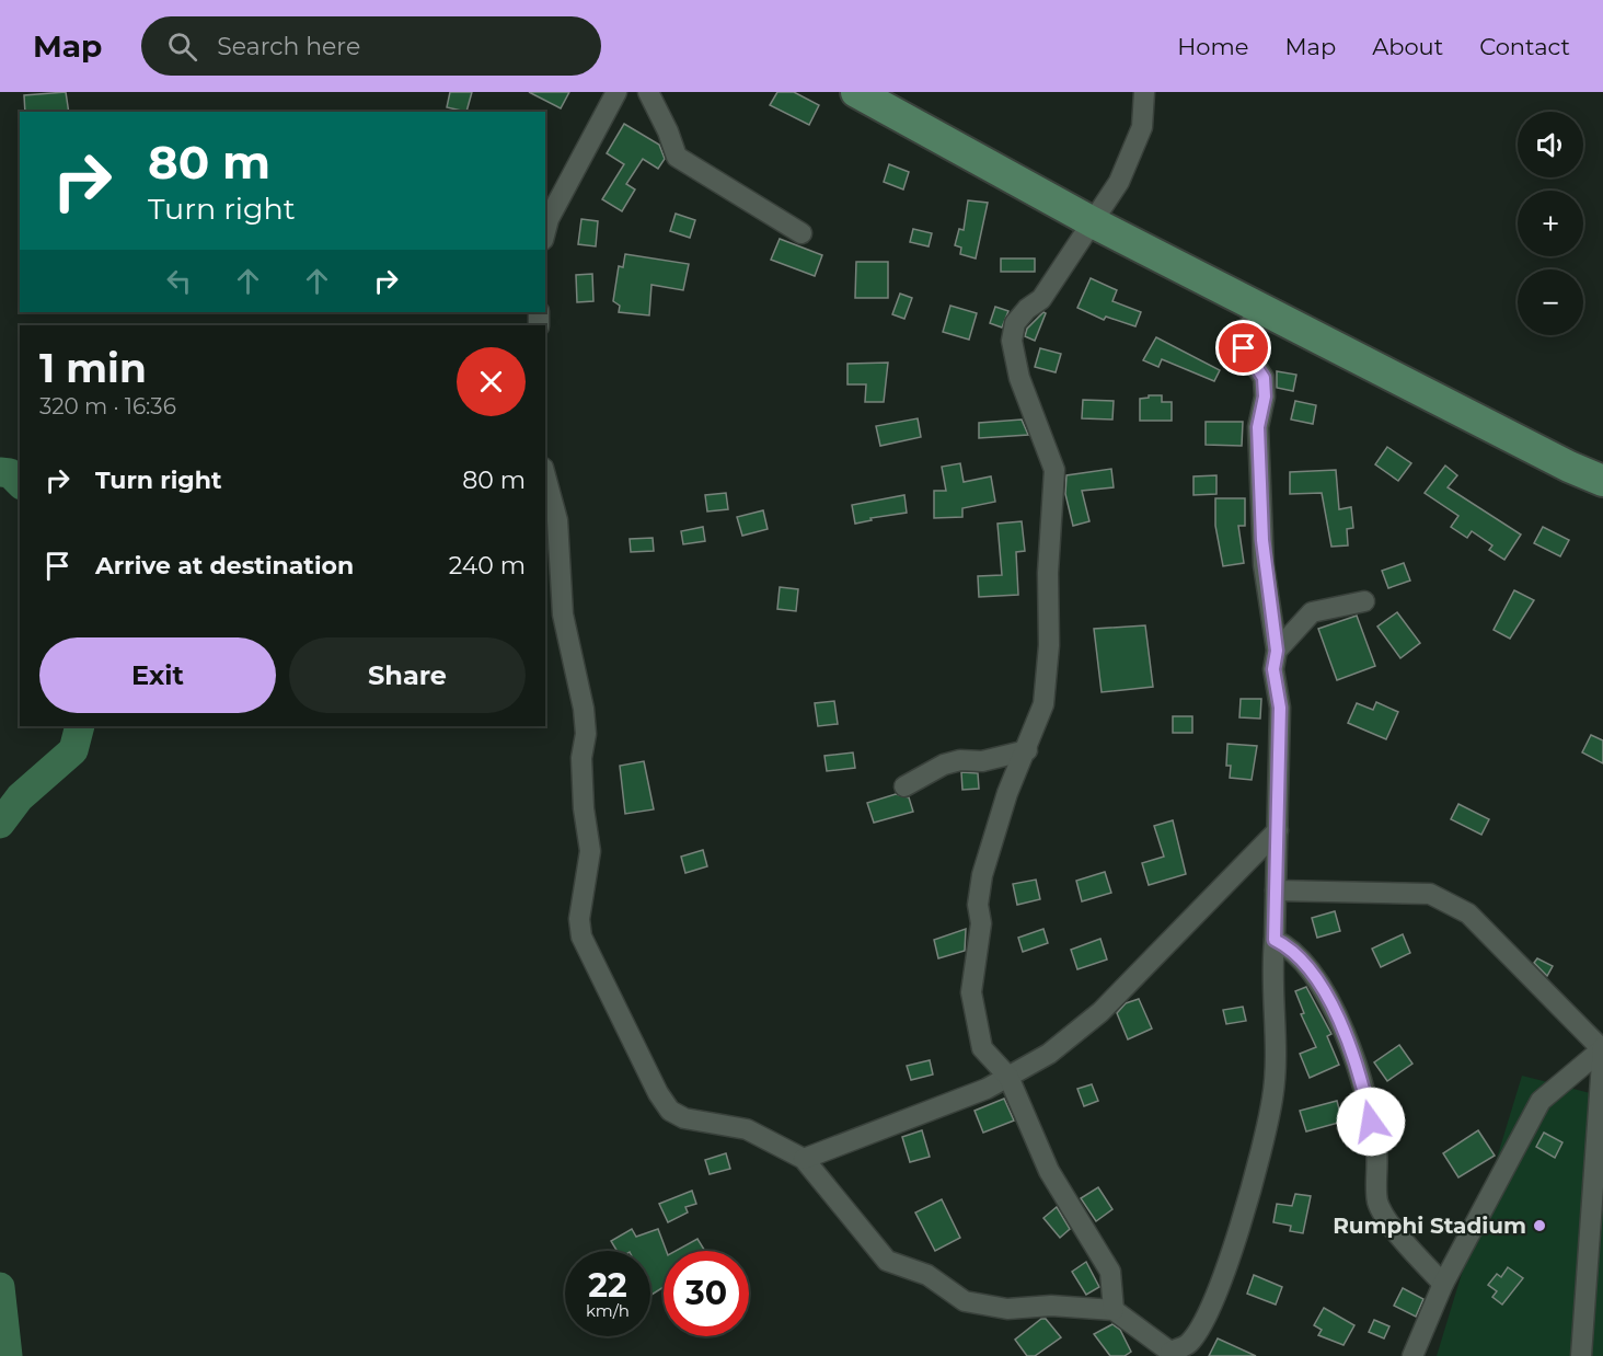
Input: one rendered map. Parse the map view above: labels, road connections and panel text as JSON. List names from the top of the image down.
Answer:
{
  "places": ["Rumphi Stadium"],
  "page": {
    "header": "Map",
    "search": "Search here",
    "nav": [
      "Home",
      "Map",
      "About",
      "Contact"
    ],
    "map_buttons": ["+", "−"],
    "turn": ["80 m", "Turn right"],
    "heading": ["1 min", "320 m · 16:36"],
    "list": [
      {
        "name": "Turn right",
        "value": "80 m"
      },
      {
        "name": "Arrive at destination",
        "value": "240 m"
      }
    ],
    "buttons": ["Exit", "Share"],
    "speed": "22 km/h",
    "limit": "30"
  }
}
